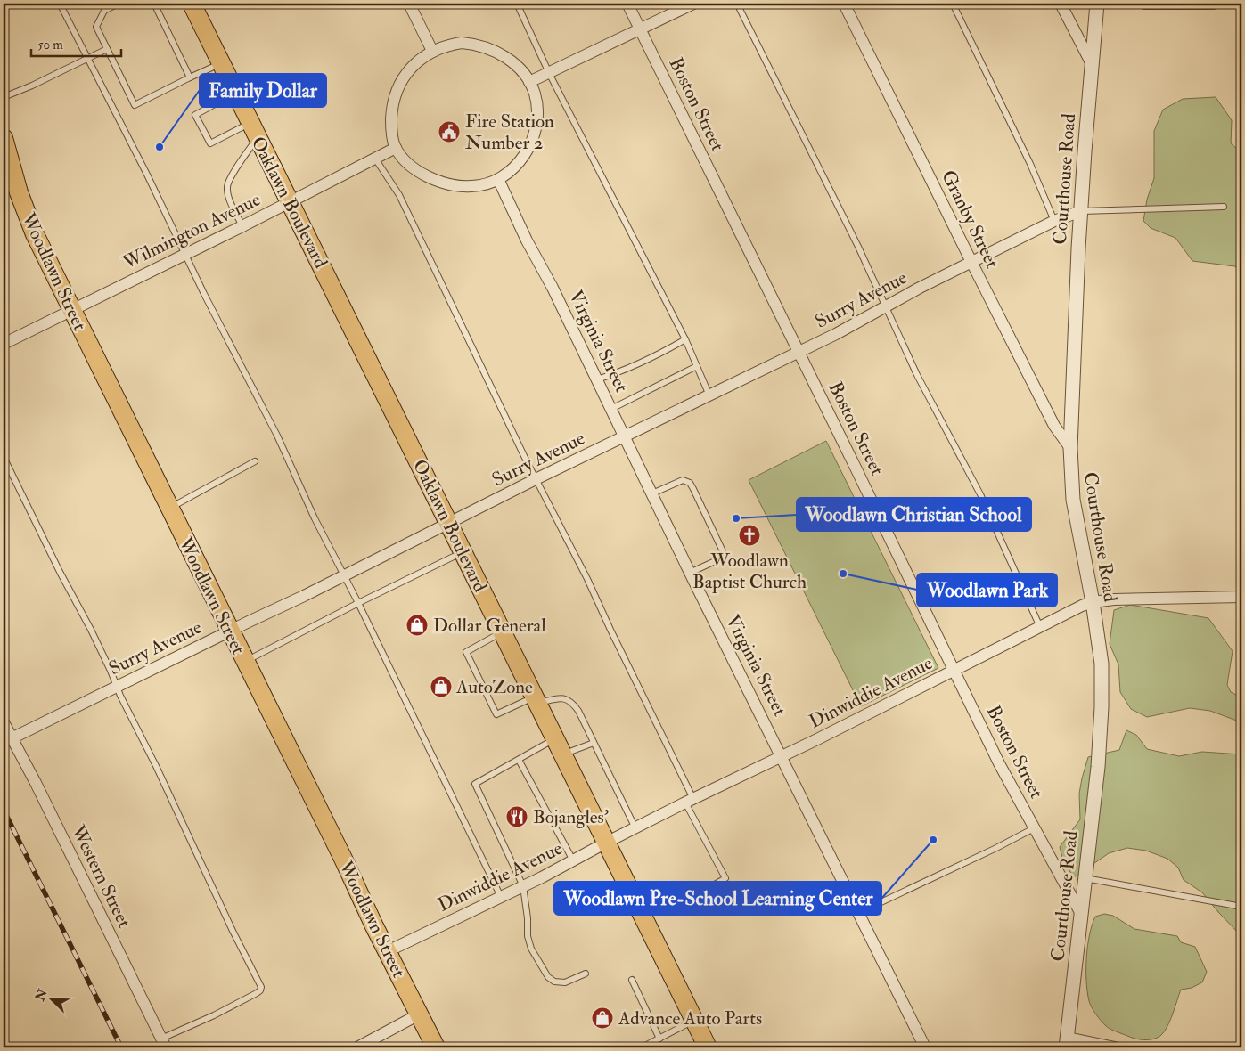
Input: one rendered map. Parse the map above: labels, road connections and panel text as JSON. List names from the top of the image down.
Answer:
{
  "streets": {
    "highway": ["Oaklawn Boulevard", "Woodlawn Street"],
    "street": [
      "Boston Street",
      "Courthouse Road",
      "Granby Street",
      "Wilmington Avenue",
      "Surry Avenue",
      "Virginia Street",
      "Dinwiddie Avenue",
      "Western Street"
    ]
  },
  "crossings": [
    ["Boston Street", "Courthouse Road"],
    ["Boston Street", "Surry Avenue"],
    ["Boston Street", "Dinwiddie Avenue"],
    ["Courthouse Road", "Granby Street"],
    ["Courthouse Road", "Surry Avenue"],
    ["Courthouse Road", "Dinwiddie Avenue"],
    ["Oaklawn Boulevard", "Wilmington Avenue"],
    ["Oaklawn Boulevard", "Surry Avenue"],
    ["Oaklawn Boulevard", "Dinwiddie Avenue"],
    ["Granby Street", "Surry Avenue"],
    ["Wilmington Avenue", "Woodlawn Street"],
    ["Wilmington Avenue", "Virginia Street"],
    ["Woodlawn Street", "Surry Avenue"],
    ["Woodlawn Street", "Dinwiddie Avenue"],
    ["Surry Avenue", "Virginia Street"],
    ["Surry Avenue", "Western Street"],
    ["Virginia Street", "Dinwiddie Avenue"]
  ],
  "places": {
    "public building": ["Fire Station Number 2"],
    "other": [
      "Family Dollar",
      "Woodlawn Christian School",
      "Woodlawn Park",
      "Woodlawn Pre-School Learning Center"
    ],
    "church": ["Woodlawn Baptist Church"],
    "shop": ["Dollar General", "AutoZone", "Advance Auto Parts"],
    "restaurant": ["Bojangles'"]
  },
  "scale_bar": "50 m",
  "north": "top left"
}
